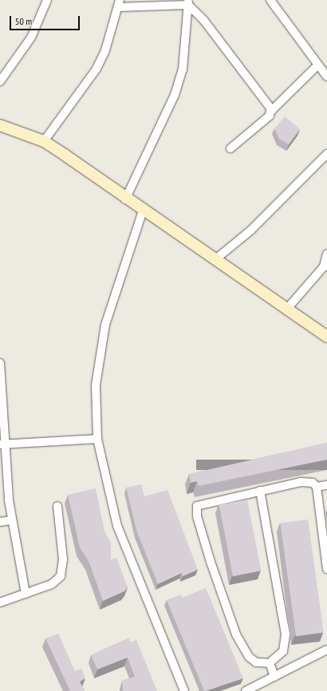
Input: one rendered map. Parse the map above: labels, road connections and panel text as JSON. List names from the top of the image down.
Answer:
{
  "scale_bar": "50 m"
}
